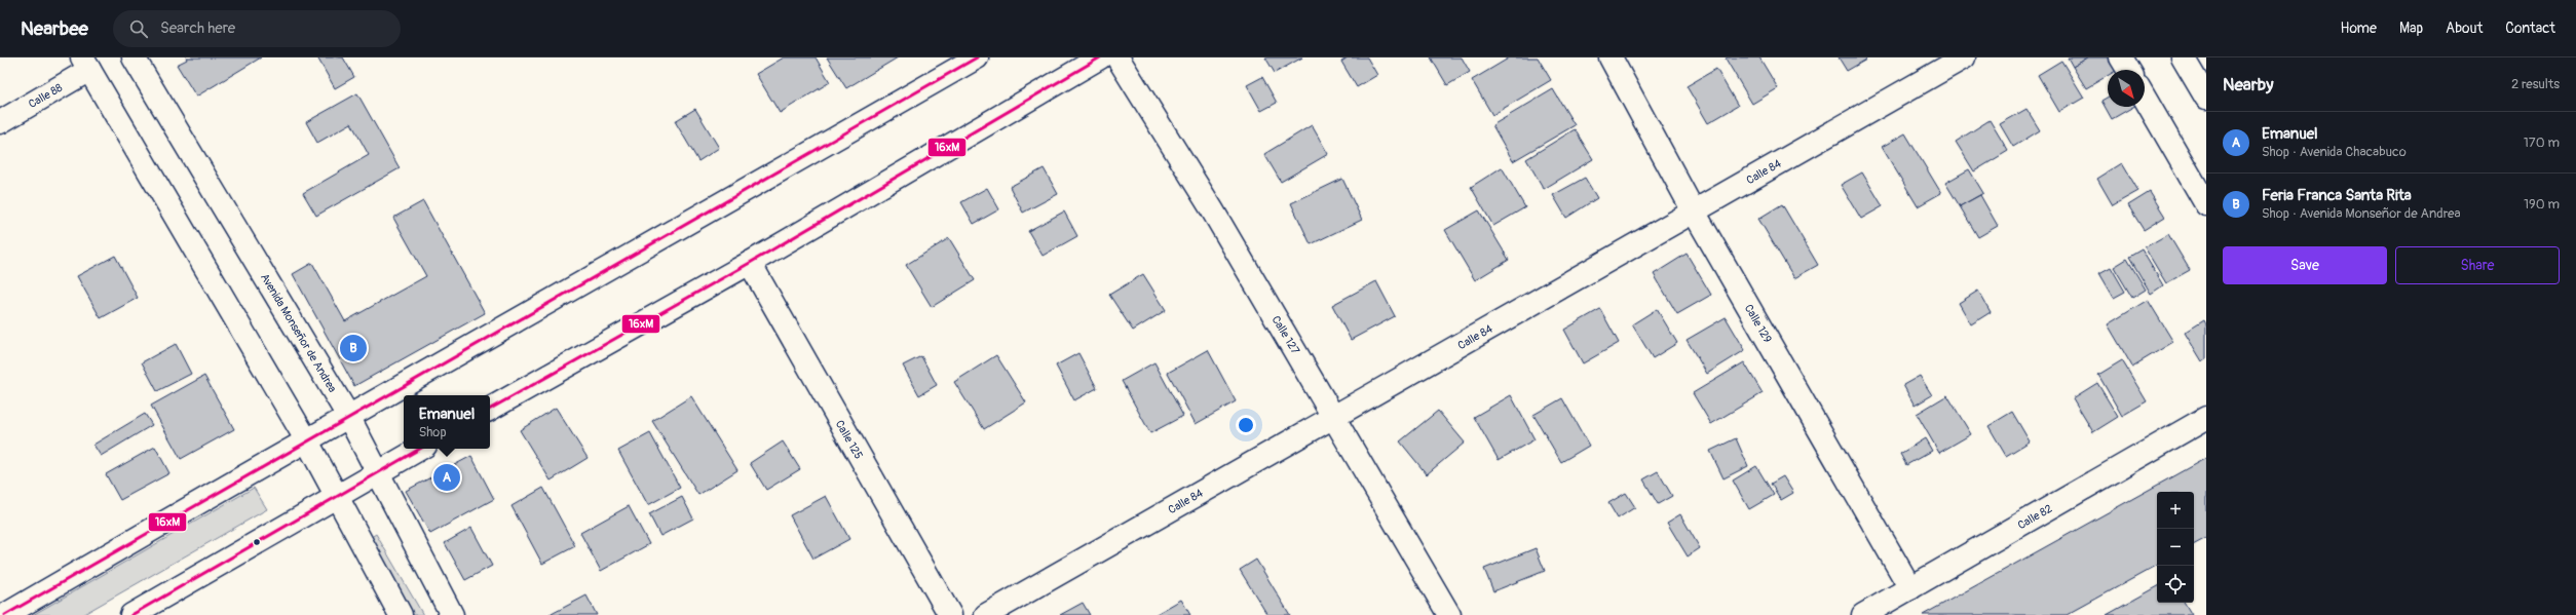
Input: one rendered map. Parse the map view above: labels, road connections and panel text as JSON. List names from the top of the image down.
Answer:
{
  "streets": {
    "main road": [
      "Calle 88",
      "Calle 84",
      "Calle 129",
      "Avenida Monseñor de Andrea",
      "Calle 127",
      "Calle 125",
      "Calle 82"
    ]
  },
  "crossings": [
    ["Calle 84", "Calle 129"],
    ["Calle 84", "Calle 127"],
    ["Calle 129", "Calle 82"]
  ],
  "lines": ["transit line 16xM"],
  "north": "bottom right",
  "page": {
    "header": "Nearbee",
    "search": "Search here",
    "nav": [
      "Home",
      "Map",
      "About",
      "Contact"
    ],
    "heading": ["Nearby", "2 results"],
    "list": [
      {
        "mark": "A",
        "name": "Emanuel",
        "note": "Shop · Avenida Chacabuco",
        "value": "170 m"
      },
      {
        "mark": "B",
        "name": "Feria Franca Santa Rita",
        "note": "Shop · Avenida Monseñor de Andrea",
        "value": "190 m"
      }
    ],
    "buttons": ["Save", "Share"],
    "pins": ["B", "A"],
    "popup": ["Emanuel", "Shop"],
    "map_buttons": ["+", "−"]
  }
}
